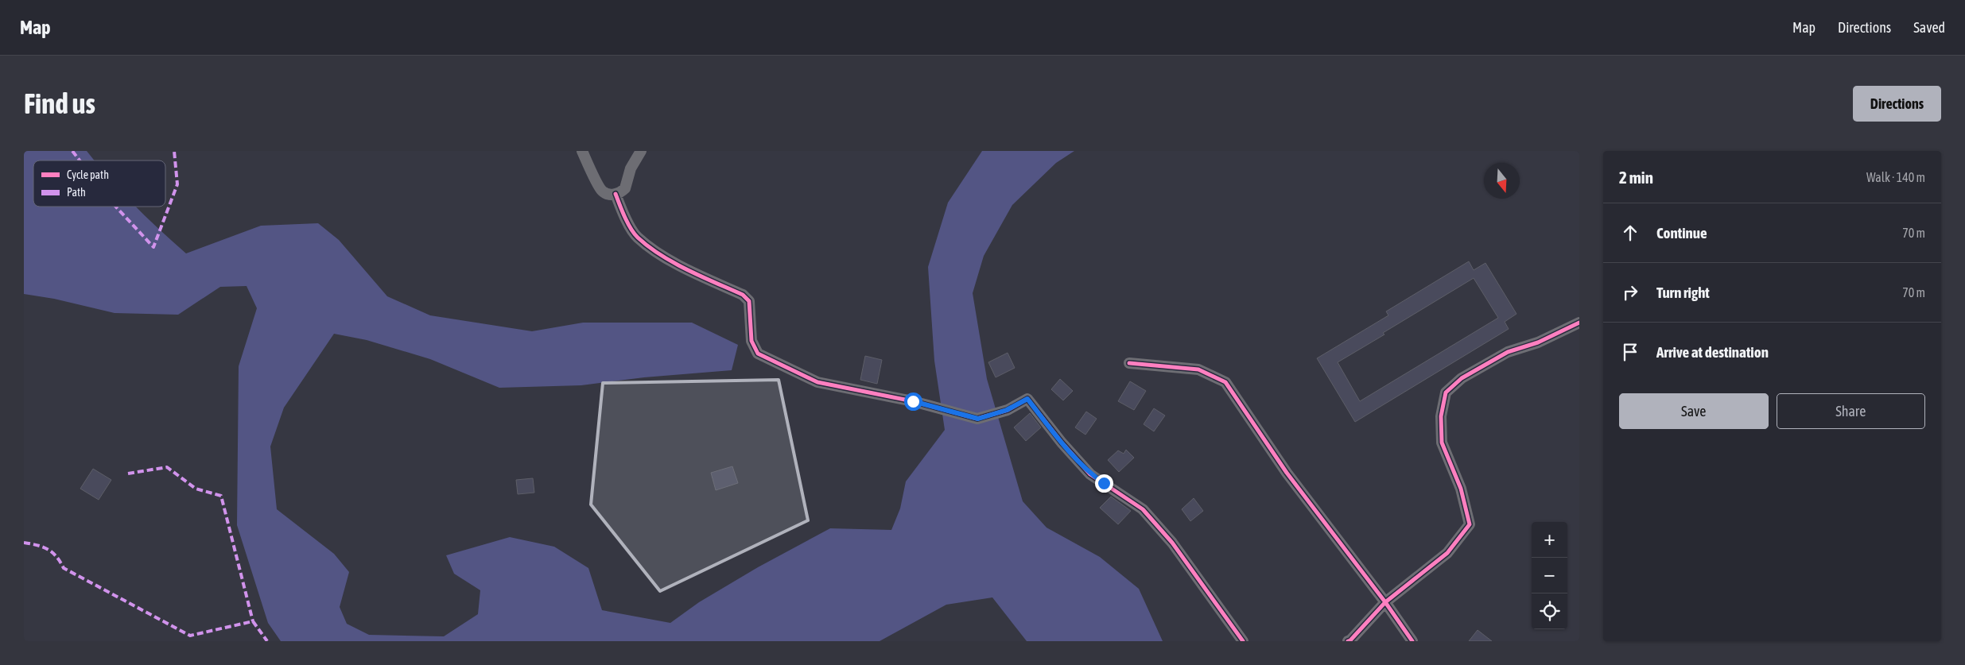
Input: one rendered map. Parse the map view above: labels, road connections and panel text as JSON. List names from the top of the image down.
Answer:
{
  "legend": ["Cycle path", "Path"],
  "north": "bottom",
  "page": {
    "header": "Map",
    "nav": ["Map", "Directions", "Saved"],
    "buttons": [
      "Directions",
      ["Save", "Share"]
    ],
    "title": "Find us",
    "heading": ["2 min", "Walk · 140 m"],
    "list": [
      ["Continue", "70 m"],
      ["Turn right", "70 m"],
      "Arrive at destination"
    ],
    "map_buttons": ["+", "−"]
  }
}
